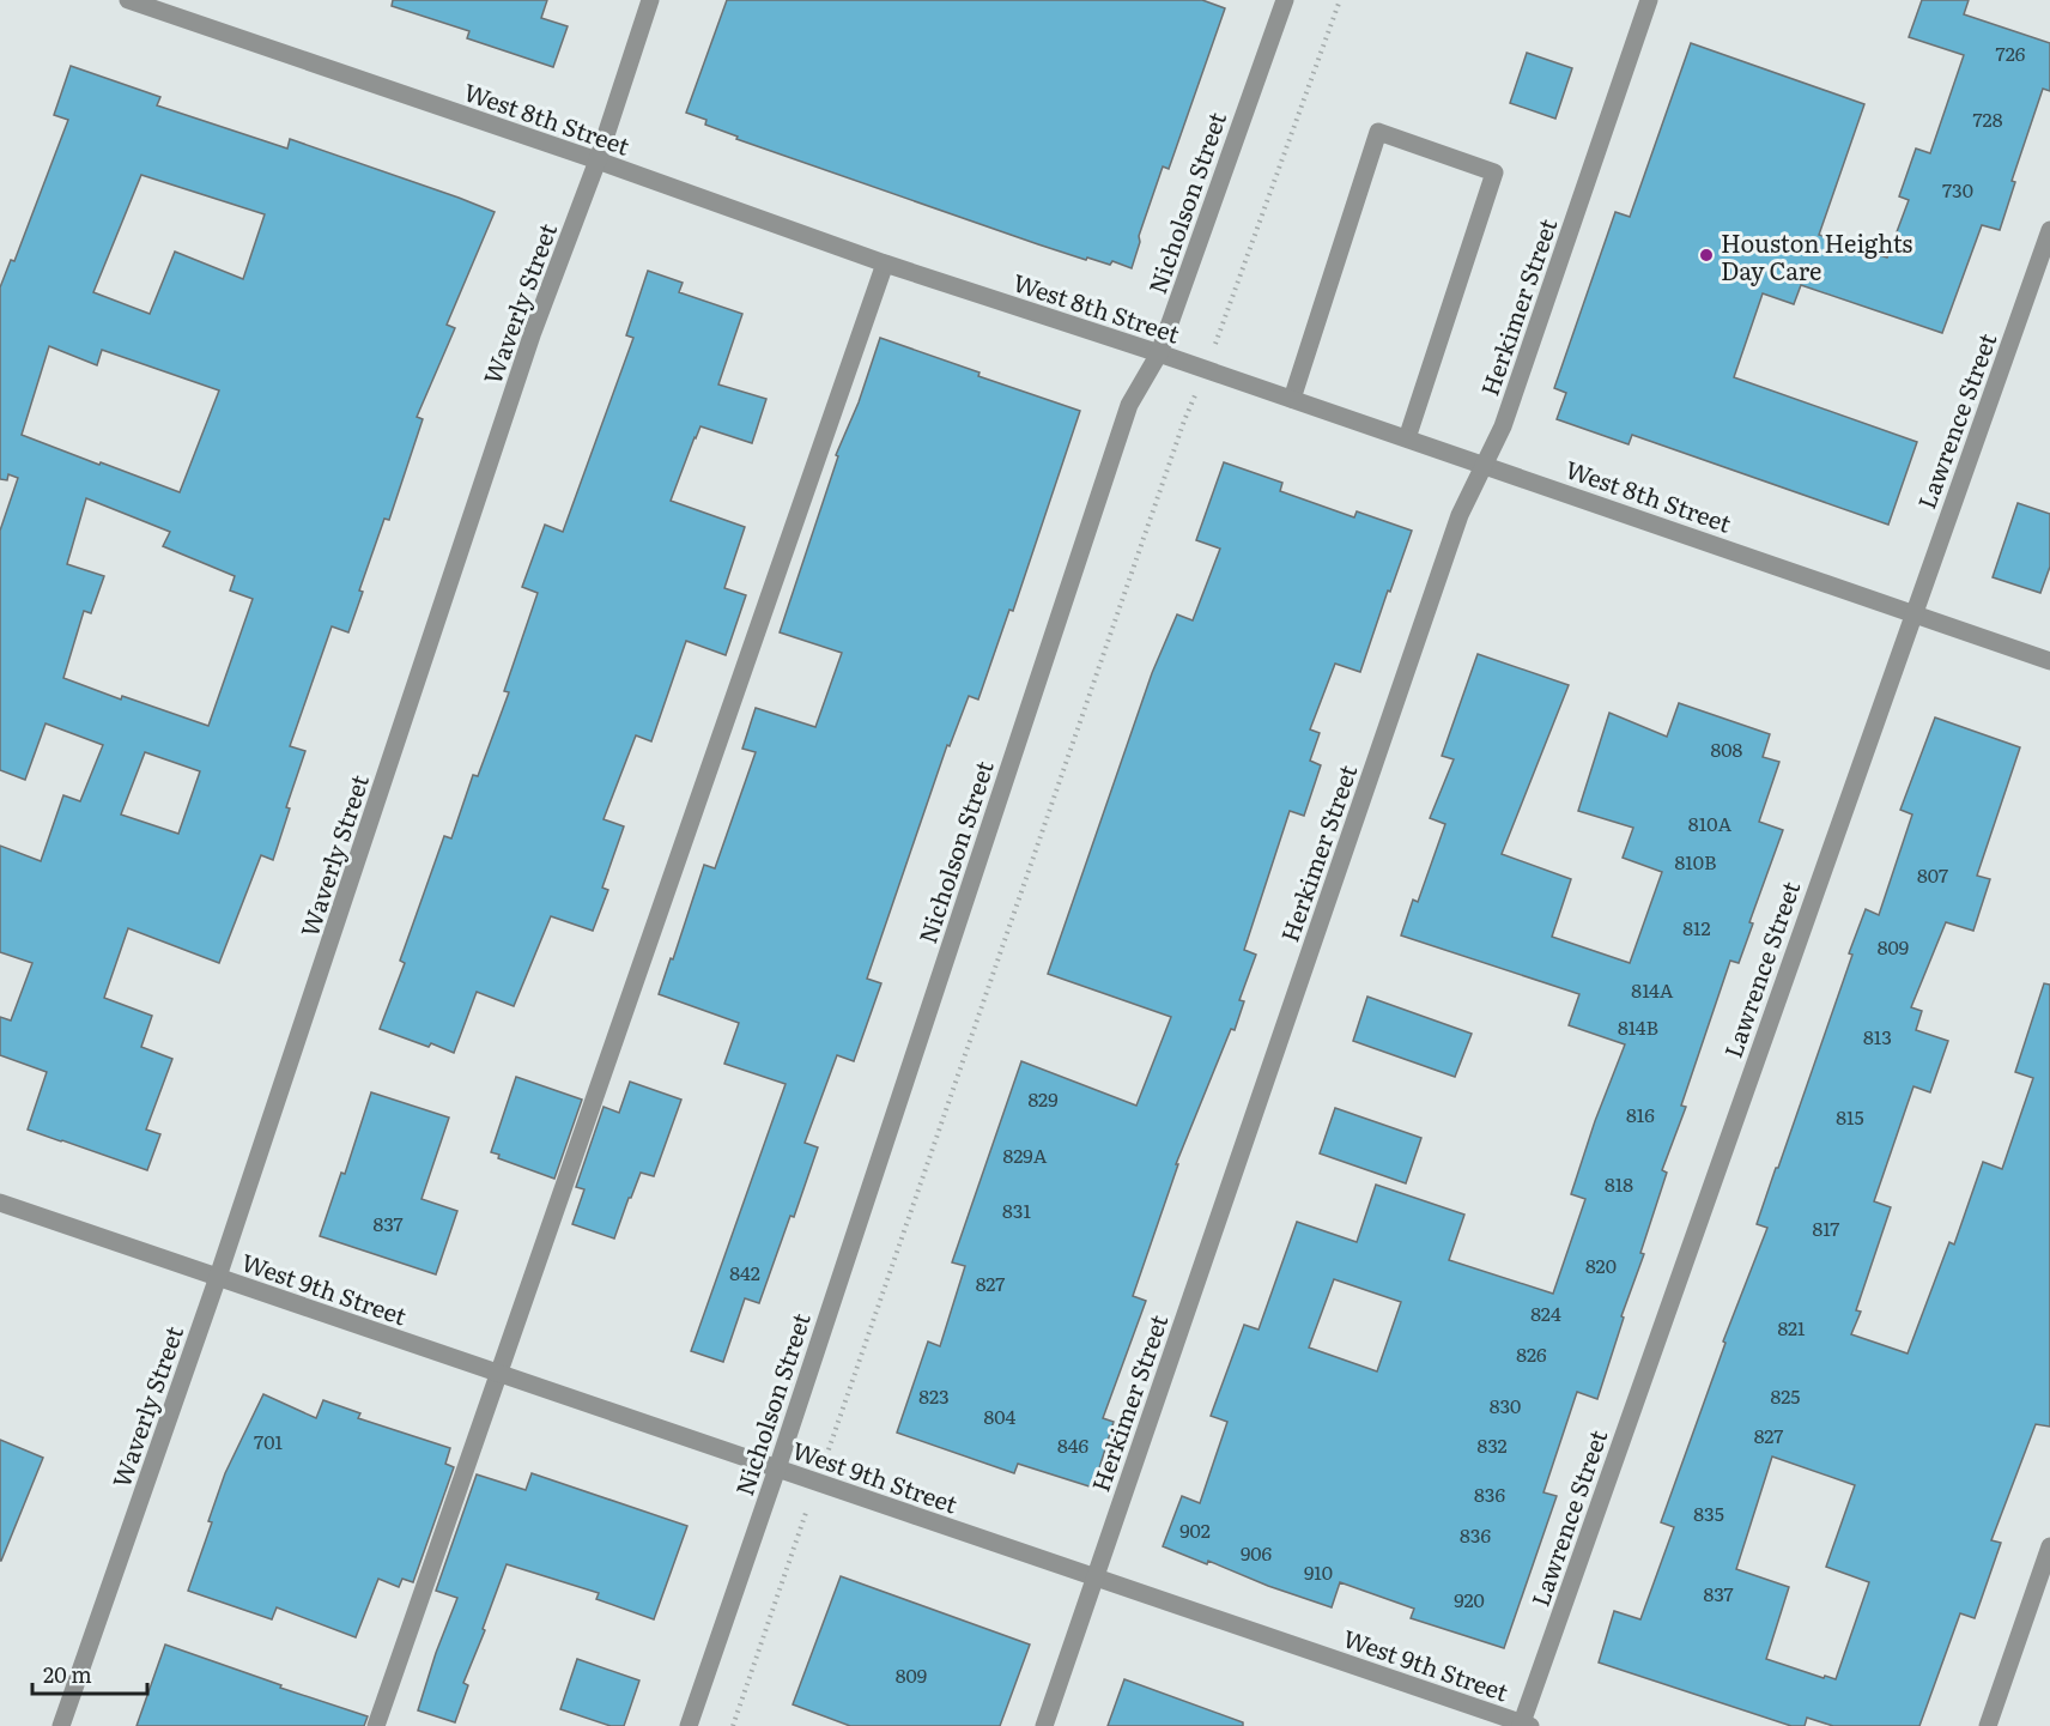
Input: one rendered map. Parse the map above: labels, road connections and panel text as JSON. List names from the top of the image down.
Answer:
{
  "streets": {
    "street": [
      "West 8th Street",
      "Nicholson Street",
      "Waverly Street",
      "Herkimer Street",
      "Lawrence Street",
      "West 9th Street"
    ]
  },
  "crossings": [
    ["West 8th Street", "Nicholson Street"],
    ["West 8th Street", "Waverly Street"],
    ["West 8th Street", "Herkimer Street"],
    ["West 8th Street", "Lawrence Street"],
    ["Nicholson Street", "West 9th Street"],
    ["Waverly Street", "West 9th Street"],
    ["Herkimer Street", "West 9th Street"],
    ["Lawrence Street", "West 9th Street"]
  ],
  "places": ["Houston Heights Day Care"],
  "house_numbers": [
    "726",
    "728",
    "730",
    "808",
    "810A",
    "810B",
    "807",
    "812",
    "809",
    "814A",
    "814B",
    "813",
    "829",
    "816",
    "815",
    "829A",
    "818",
    "831",
    "837",
    "817",
    "820",
    "842",
    "827",
    "824",
    "821",
    "826",
    "823",
    "825",
    "830",
    "804",
    "827",
    "701",
    "846",
    "832",
    "836",
    "835",
    "902",
    "836",
    "906",
    "910",
    "837",
    "920",
    "809"
  ],
  "scale_bar": "20 m"
}
